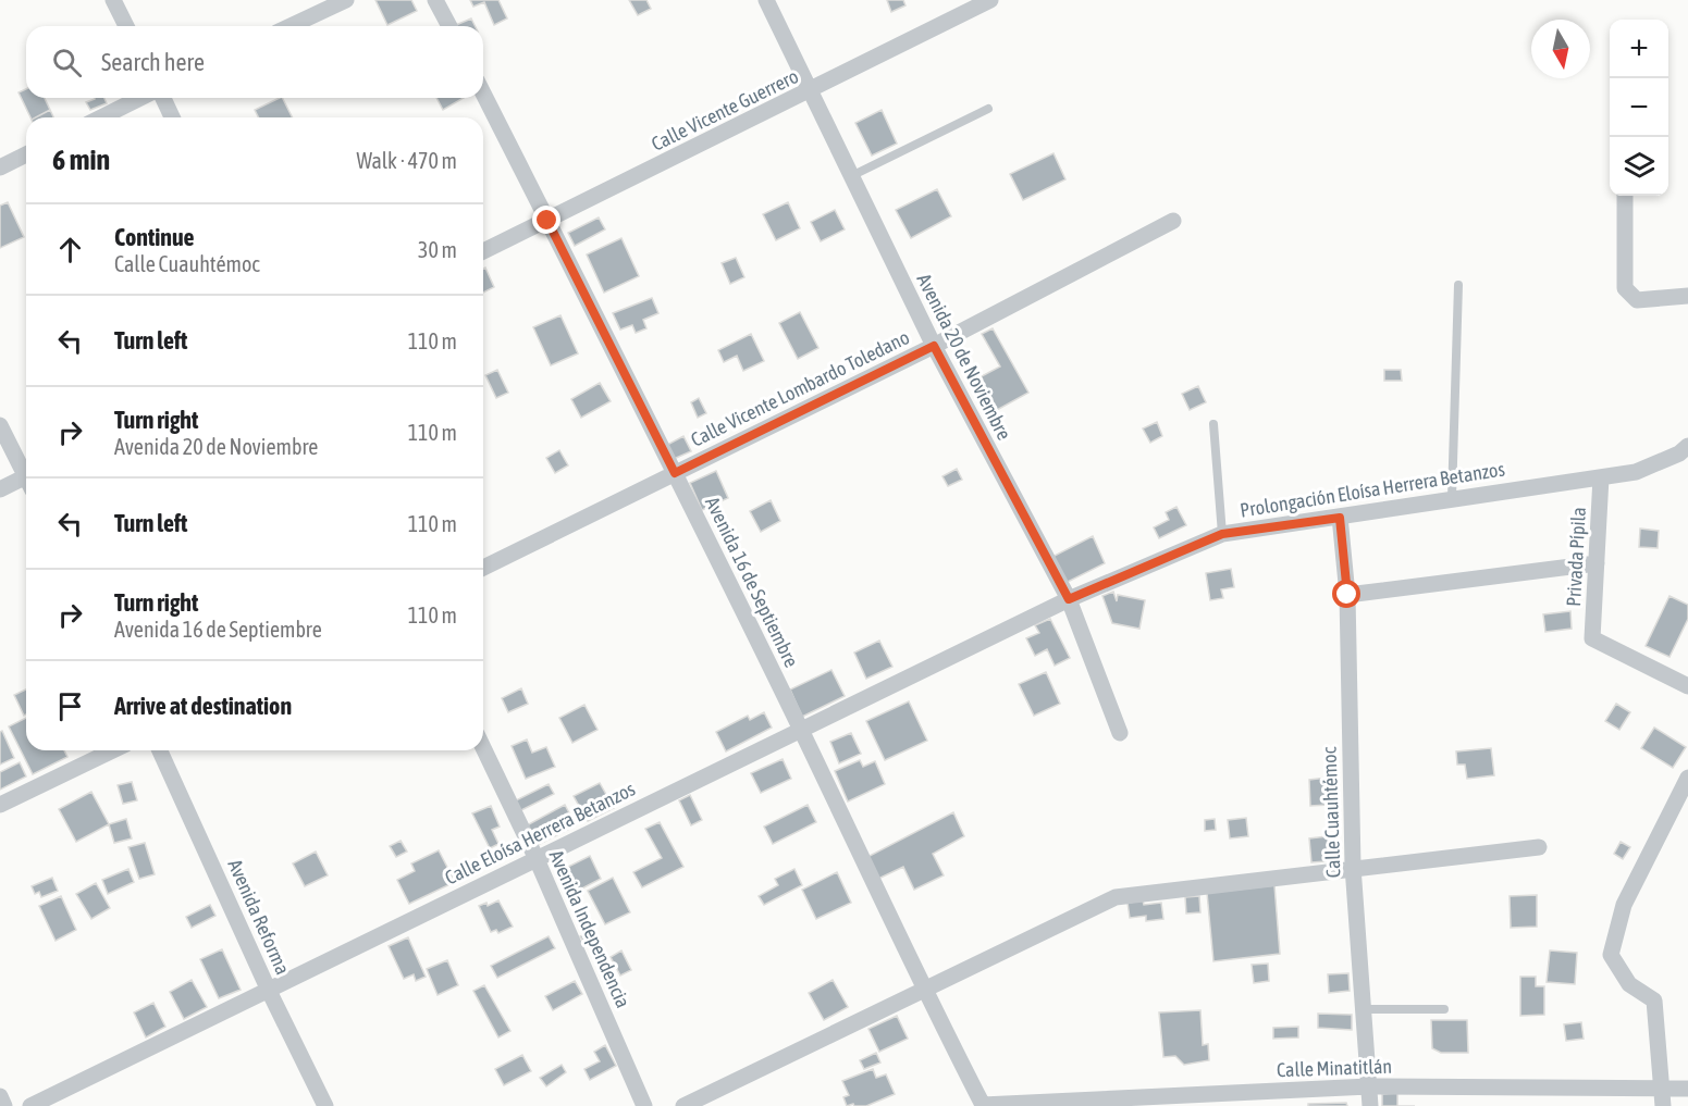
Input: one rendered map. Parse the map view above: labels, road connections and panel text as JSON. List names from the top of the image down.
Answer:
{
  "streets": {
    "street": [
      "Calle Vicente Guerrero",
      "Avenida 20 de Noviembre",
      "Calle Vicente Lombardo Toledano",
      "Prolongación Eloísa Herrera Betanzos",
      "Privada Pípila",
      "Avenida 16 de Septiembre",
      "Calle Cuauhtémoc",
      "Calle Eloísa Herrera Betanzos",
      "Avenida Reforma",
      "Avenida Independencia",
      "Calle Minatitlán"
    ]
  },
  "crossings": [
    ["Calle Vicente Guerrero", "Avenida 20 de Noviembre"],
    ["Calle Vicente Guerrero", "Avenida 16 de Septiembre"],
    ["Avenida 20 de Noviembre", "Calle Vicente Lombardo Toledano"],
    ["Avenida 20 de Noviembre", "Prolongación Eloísa Herrera Betanzos"],
    ["Avenida 20 de Noviembre", "Calle Eloísa Herrera Betanzos"],
    ["Calle Vicente Lombardo Toledano", "Avenida 16 de Septiembre"],
    ["Prolongación Eloísa Herrera Betanzos", "Privada Pípila"],
    ["Prolongación Eloísa Herrera Betanzos", "Calle Cuauhtémoc"],
    ["Prolongación Eloísa Herrera Betanzos", "Calle Eloísa Herrera Betanzos"],
    ["Avenida 16 de Septiembre", "Calle Eloísa Herrera Betanzos"],
    ["Avenida 16 de Septiembre", "Calle Minatitlán"],
    ["Calle Cuauhtémoc", "Calle Minatitlán"],
    ["Calle Eloísa Herrera Betanzos", "Avenida Reforma"],
    ["Calle Eloísa Herrera Betanzos", "Avenida Independencia"]
  ],
  "north": "bottom",
  "page": {
    "map_buttons": ["+", "−"],
    "search": "Search here",
    "heading": ["6 min", "Walk · 470 m"],
    "list": [
      ["Continue", "Calle Cuauhtémoc", "30 m"],
      ["Turn left", "110 m"],
      ["Turn right", "Avenida 20 de Noviembre", "110 m"],
      ["Turn left", "110 m"],
      ["Turn right", "Avenida 16 de Septiembre", "110 m"],
      "Arrive at destination"
    ]
  }
}
